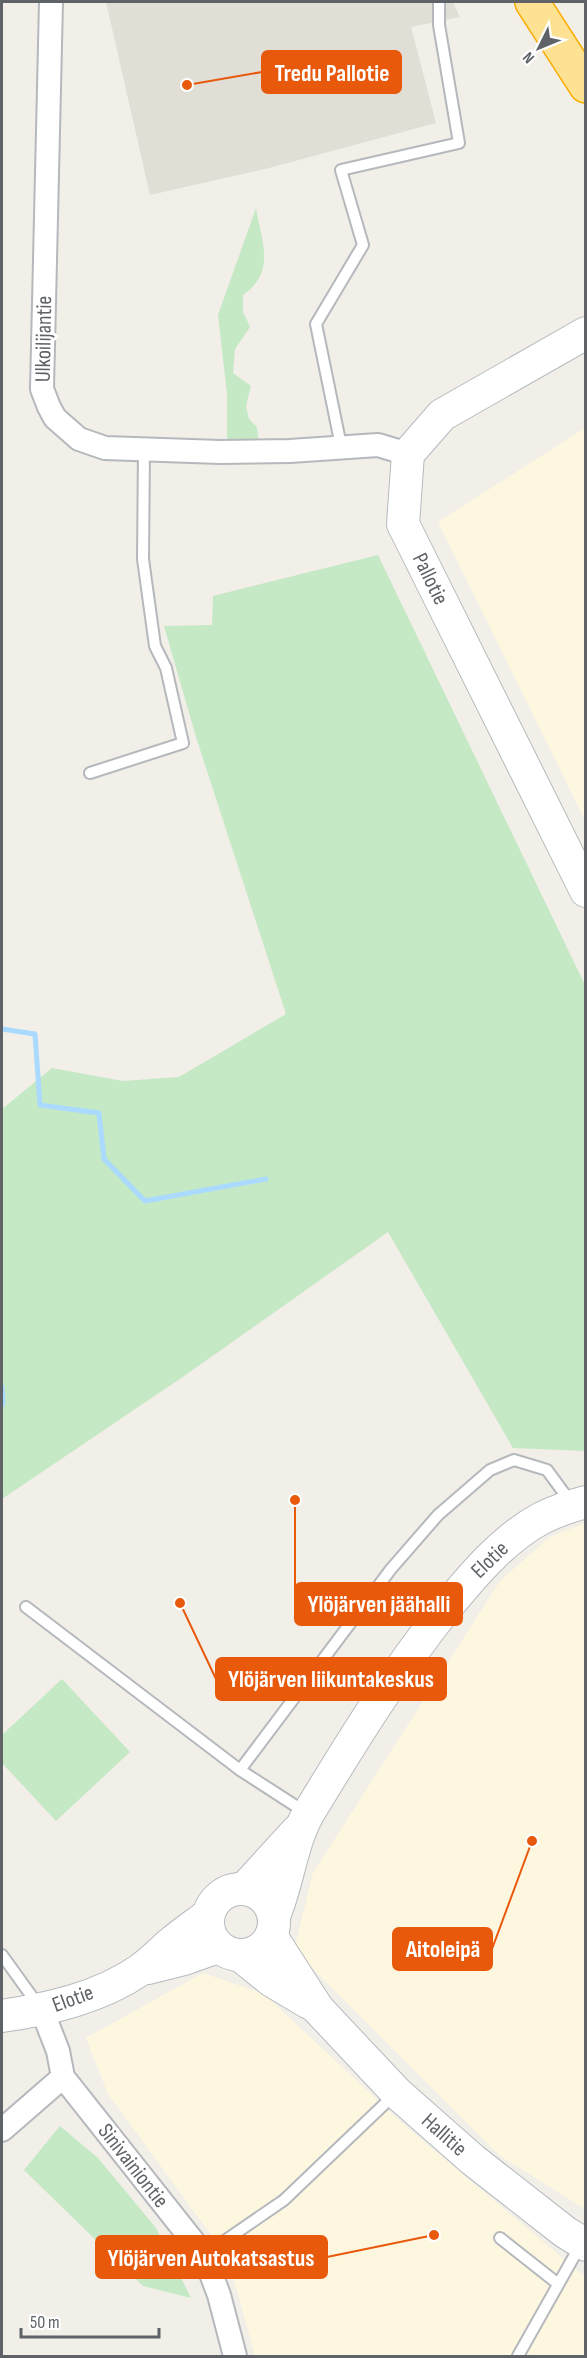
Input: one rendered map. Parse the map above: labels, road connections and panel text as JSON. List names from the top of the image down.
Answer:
{
  "streets": {
    "main road": ["Pallotie", "Elotie", "Hallitie"],
    "street": ["Ulkoilijantie", "Sinivainiontie"]
  },
  "crossings": [
    ["Ulkoilijantie", "Pallotie"],
    ["Elotie", "Hallitie"],
    ["Elotie", "Sinivainiontie"]
  ],
  "places": [
    "Tredu Pallotie",
    "Ylöjärven jäähalli",
    "Ylöjärven liikuntakeskus",
    "Aitoleipä",
    "Ylöjärven Autokatsastus"
  ],
  "scale_bar": "50 m",
  "north": "bottom left"
}
